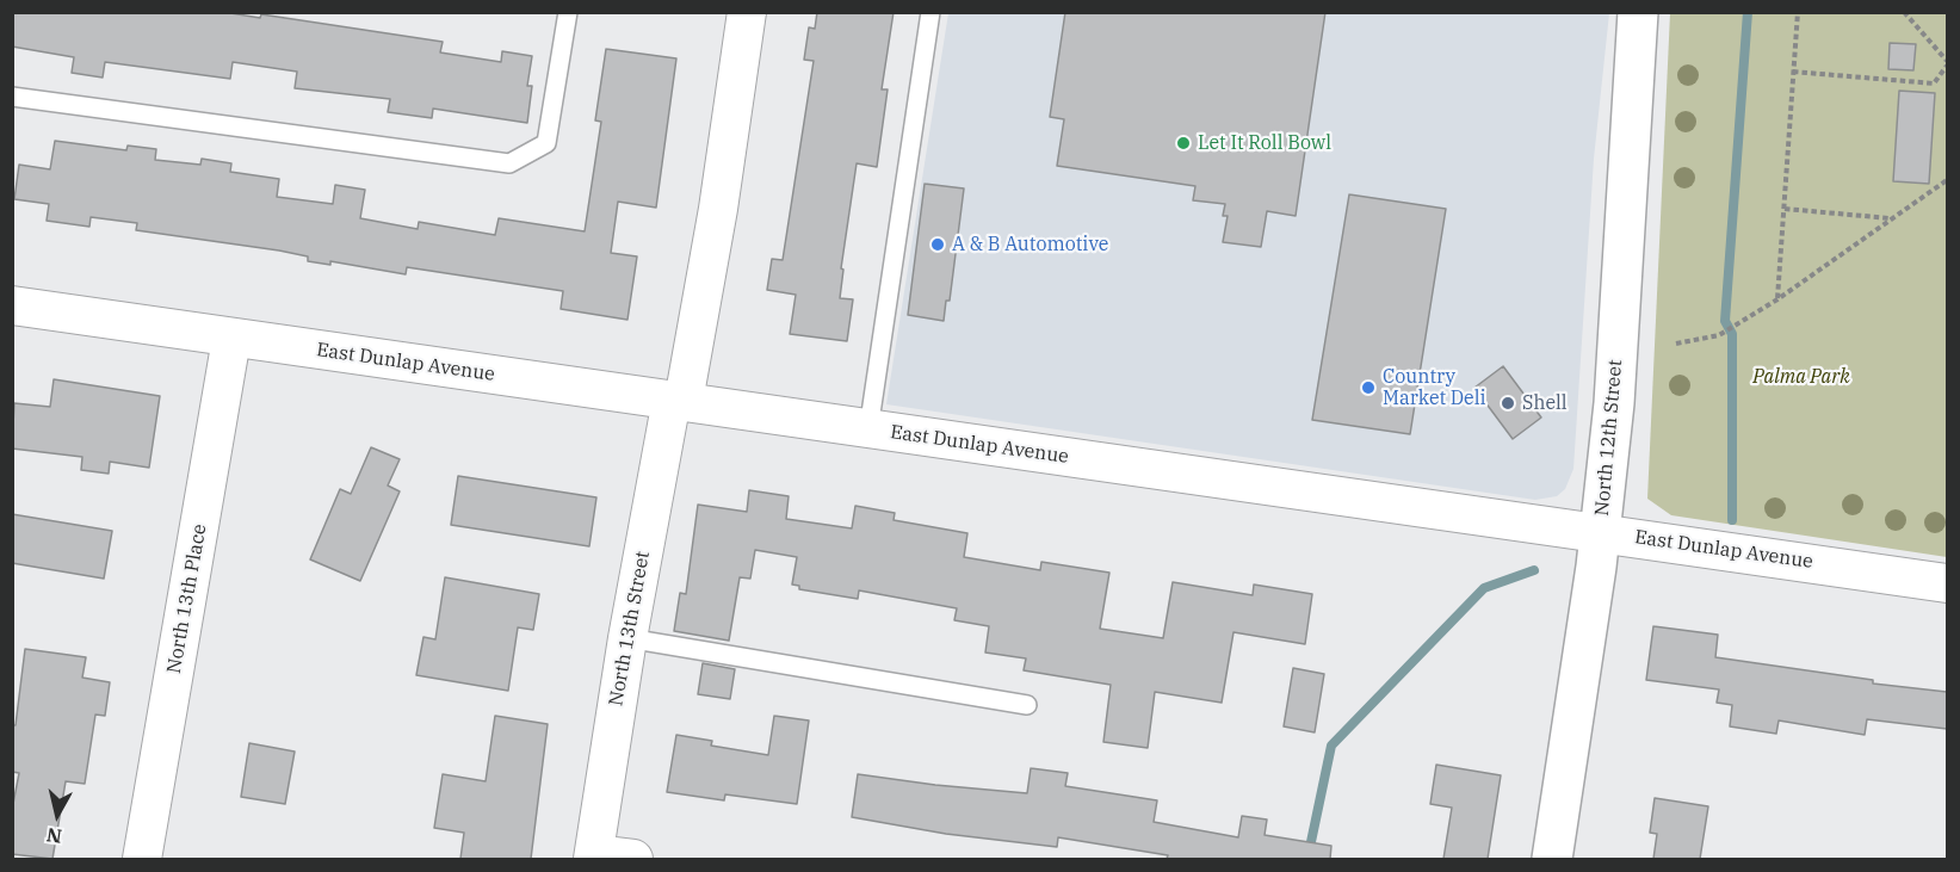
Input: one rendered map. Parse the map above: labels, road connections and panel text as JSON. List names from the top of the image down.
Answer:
{
  "streets": {
    "street": [
      "East Dunlap Avenue",
      "North 12th Street",
      "North 13th Place",
      "North 13th Street"
    ]
  },
  "crossings": [
    ["East Dunlap Avenue", "North 12th Street"],
    ["East Dunlap Avenue", "North 13th Place"],
    ["East Dunlap Avenue", "North 13th Street"]
  ],
  "parks": ["Palma Park"],
  "places": [
    "Let It Roll Bowl",
    "A & B Automotive",
    "Country Market Deli",
    "Shell"
  ],
  "north": "bottom"
}
